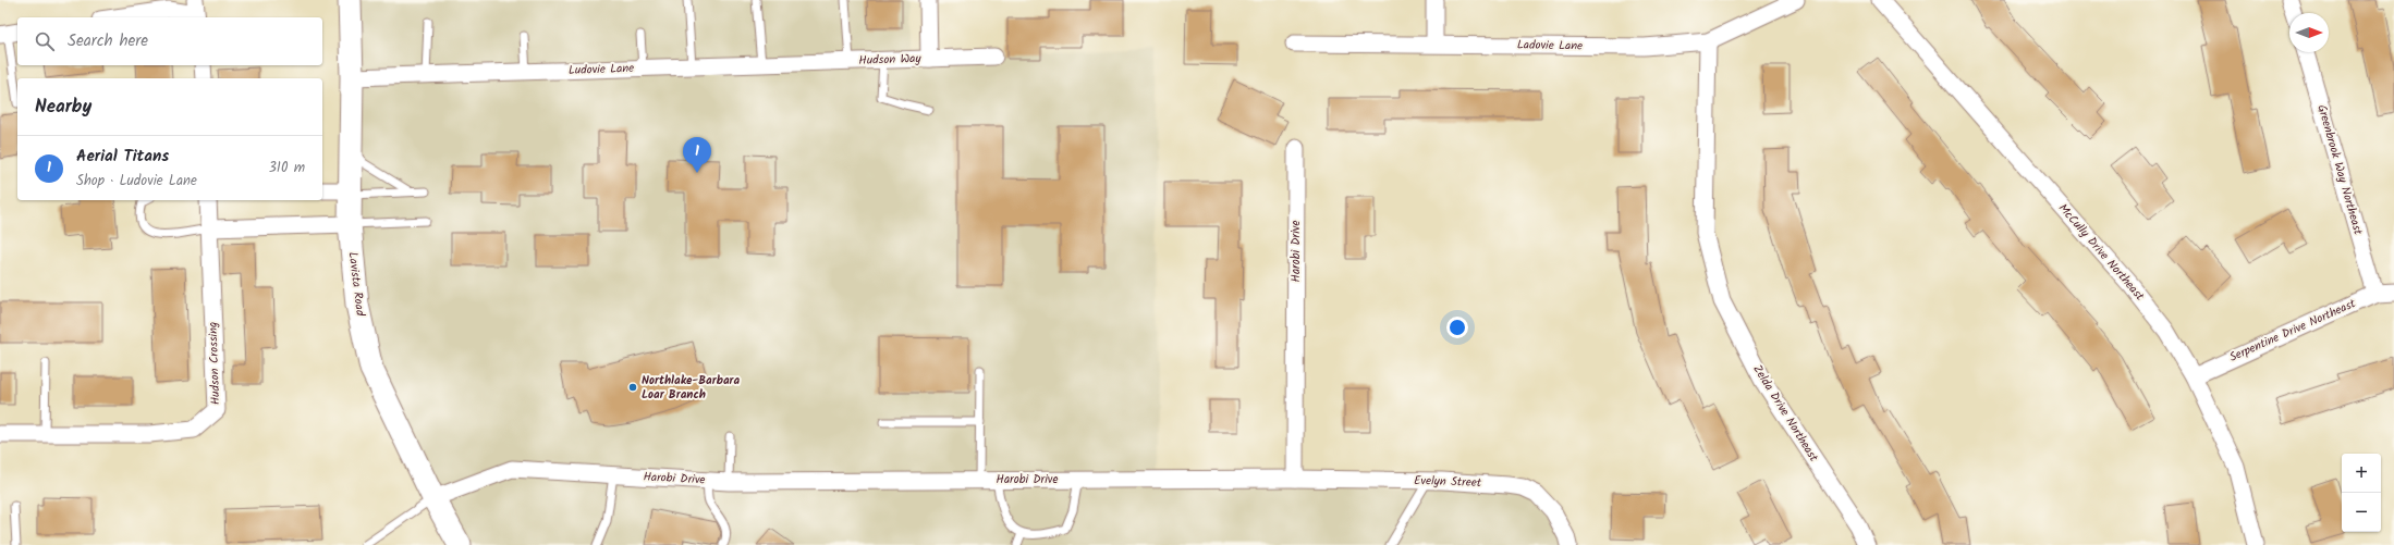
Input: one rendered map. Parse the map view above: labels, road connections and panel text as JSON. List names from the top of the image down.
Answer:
{
  "streets": {
    "main road": ["Lavista Road"],
    "street": [
      "Ladovie Lane",
      "Hudson Way",
      "Ludovie Lane",
      "Greenbrook Way Northeast",
      "Harobi Drive",
      "McCully Drive Northeast",
      "Serpentine Drive Northeast",
      "Hudson Crossing",
      "Zelda Drive Northeast",
      "Evelyn Street"
    ]
  },
  "crossings": [
    ["Ladovie Lane", "Zelda Drive Northeast"],
    ["Hudson Way", "Ludovie Lane"],
    ["Ludovie Lane", "Lavista Road"],
    ["Greenbrook Way Northeast", "Serpentine Drive Northeast"],
    ["Harobi Drive", "Lavista Road"],
    ["Harobi Drive", "Evelyn Street"],
    ["McCully Drive Northeast", "Serpentine Drive Northeast"]
  ],
  "places": ["Northlake-Barbara Loar Branch"],
  "north": "right",
  "page": {
    "search": "Search here",
    "heading": "Nearby",
    "list": [
      {
        "mark": "1",
        "name": "Aerial Titans",
        "note": "Shop · Ludovie Lane",
        "value": "310 m"
      }
    ],
    "pins": "1",
    "map_buttons": ["+", "−"]
  }
}
